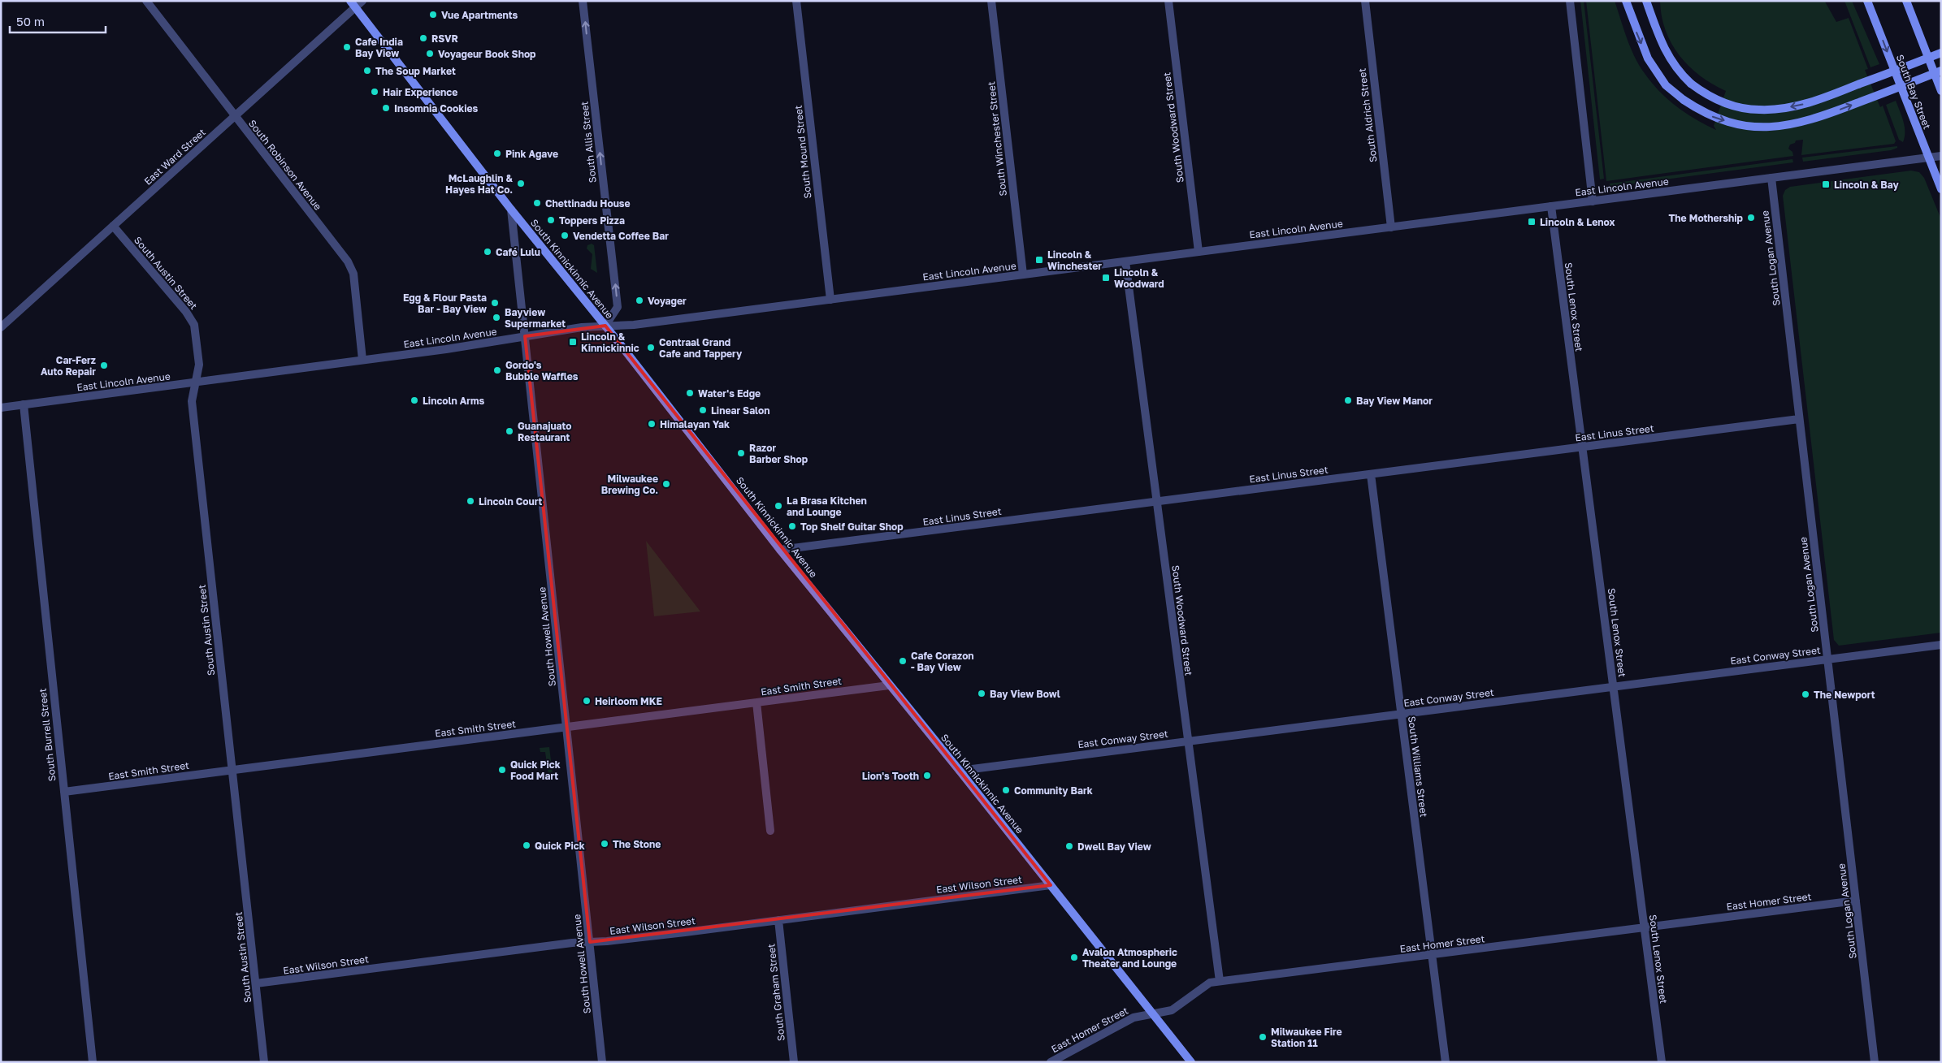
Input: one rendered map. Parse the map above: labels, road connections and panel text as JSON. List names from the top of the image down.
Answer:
{
  "streets": {
    "main road": ["South Bay Street", "South Kinnickinnic Avenue"],
    "street": [
      "South Aldrich Street",
      "South Woodward Street",
      "South Winchester Street",
      "South Allis Street",
      "South Mound Street",
      "East Ward Street",
      "South Robinson Avenue",
      "East Lincoln Avenue",
      "South Logan Avenue",
      "South Austin Street",
      "South Lenox Street",
      "East Linus Street",
      "South Howell Avenue",
      "East Conway Street",
      "East Smith Street",
      "South Burrell Street",
      "South Williams Street",
      "East Wilson Street",
      "East Homer Street",
      "South Graham Street"
    ]
  },
  "crossings": [
    ["South Bay Street", "East Lincoln Avenue"],
    ["South Aldrich Street", "East Lincoln Avenue"],
    ["South Woodward Street", "East Lincoln Avenue"],
    ["South Woodward Street", "East Linus Street"],
    ["South Woodward Street", "East Conway Street"],
    ["South Woodward Street", "East Homer Street"],
    ["South Winchester Street", "East Lincoln Avenue"],
    ["South Allis Street", "East Lincoln Avenue"],
    ["South Allis Street", "South Kinnickinnic Avenue"],
    ["South Mound Street", "East Lincoln Avenue"],
    ["East Ward Street", "South Robinson Avenue"],
    ["East Ward Street", "South Kinnickinnic Avenue"],
    ["East Ward Street", "South Austin Street"],
    ["South Robinson Avenue", "East Lincoln Avenue"],
    ["East Lincoln Avenue", "South Logan Avenue"],
    ["East Lincoln Avenue", "South Kinnickinnic Avenue"],
    ["East Lincoln Avenue", "South Austin Street"],
    ["East Lincoln Avenue", "South Lenox Street"],
    ["East Lincoln Avenue", "South Howell Avenue"],
    ["East Lincoln Avenue", "South Burrell Street"],
    ["South Logan Avenue", "East Linus Street"],
    ["South Logan Avenue", "East Conway Street"],
    ["South Logan Avenue", "East Homer Street"],
    ["South Kinnickinnic Avenue", "East Linus Street"],
    ["South Kinnickinnic Avenue", "South Howell Avenue"],
    ["South Kinnickinnic Avenue", "East Conway Street"],
    ["South Kinnickinnic Avenue", "East Smith Street"],
    ["South Kinnickinnic Avenue", "East Wilson Street"],
    ["South Kinnickinnic Avenue", "East Homer Street"],
    ["South Austin Street", "East Smith Street"],
    ["South Austin Street", "East Wilson Street"],
    ["South Lenox Street", "East Linus Street"],
    ["South Lenox Street", "East Conway Street"],
    ["South Lenox Street", "East Homer Street"],
    ["East Linus Street", "South Williams Street"],
    ["South Howell Avenue", "East Smith Street"],
    ["South Howell Avenue", "East Wilson Street"],
    ["East Conway Street", "South Williams Street"],
    ["East Smith Street", "South Burrell Street"],
    ["South Williams Street", "East Homer Street"],
    ["East Wilson Street", "South Graham Street"]
  ],
  "one_way": ["South Allis Street"],
  "places": {
    "other": [
      "Vue Apartments",
      "RSVR",
      "Cafe India Bay View",
      "Voyageur Book Shop",
      "The Soup Market",
      "Hair Experience",
      "Insomnia Cookies",
      "Pink Agave",
      "McLaughlin & Hayes Hat Co.",
      "Chettinadu House",
      "The Mothership",
      "Toppers Pizza",
      "Vendetta Coffee Bar",
      "Café Lulu",
      "Voyager",
      "Egg & Flour Pasta Bar - Bay View",
      "Bayview Supermarket",
      "Centraal Grand Cafe and Tappery",
      "Car-Ferz Auto Repair",
      "Gordo's Bubble Waffles",
      "Water's Edge",
      "Lincoln Arms",
      "Bay View Manor",
      "Linear Salon",
      "Himalayan Yak",
      "Guanajuato Restaurant",
      "Razor Barber Shop",
      "Milwaukee Brewing Co.",
      "Lincoln Court",
      "La Brasa Kitchen and Lounge",
      "Top Shelf Guitar Shop",
      "Cafe Corazon - Bay View",
      "Bay View Bowl",
      "The Newport",
      "Heirloom MKE",
      "Quick Pick Food Mart",
      "Lion's Tooth",
      "Community Bark",
      "The Stone",
      "Quick Pick",
      "Dwell Bay View",
      "Avalon Atmospheric Theater and Lounge",
      "Milwaukee Fire Station 11"
    ],
    "transit": [
      "Lincoln & Bay",
      "Lincoln & Lenox",
      "Lincoln & Winchester",
      "Lincoln & Woodward",
      "Lincoln & Kinnickinnic"
    ]
  },
  "scale_bar": "50 m"
}
